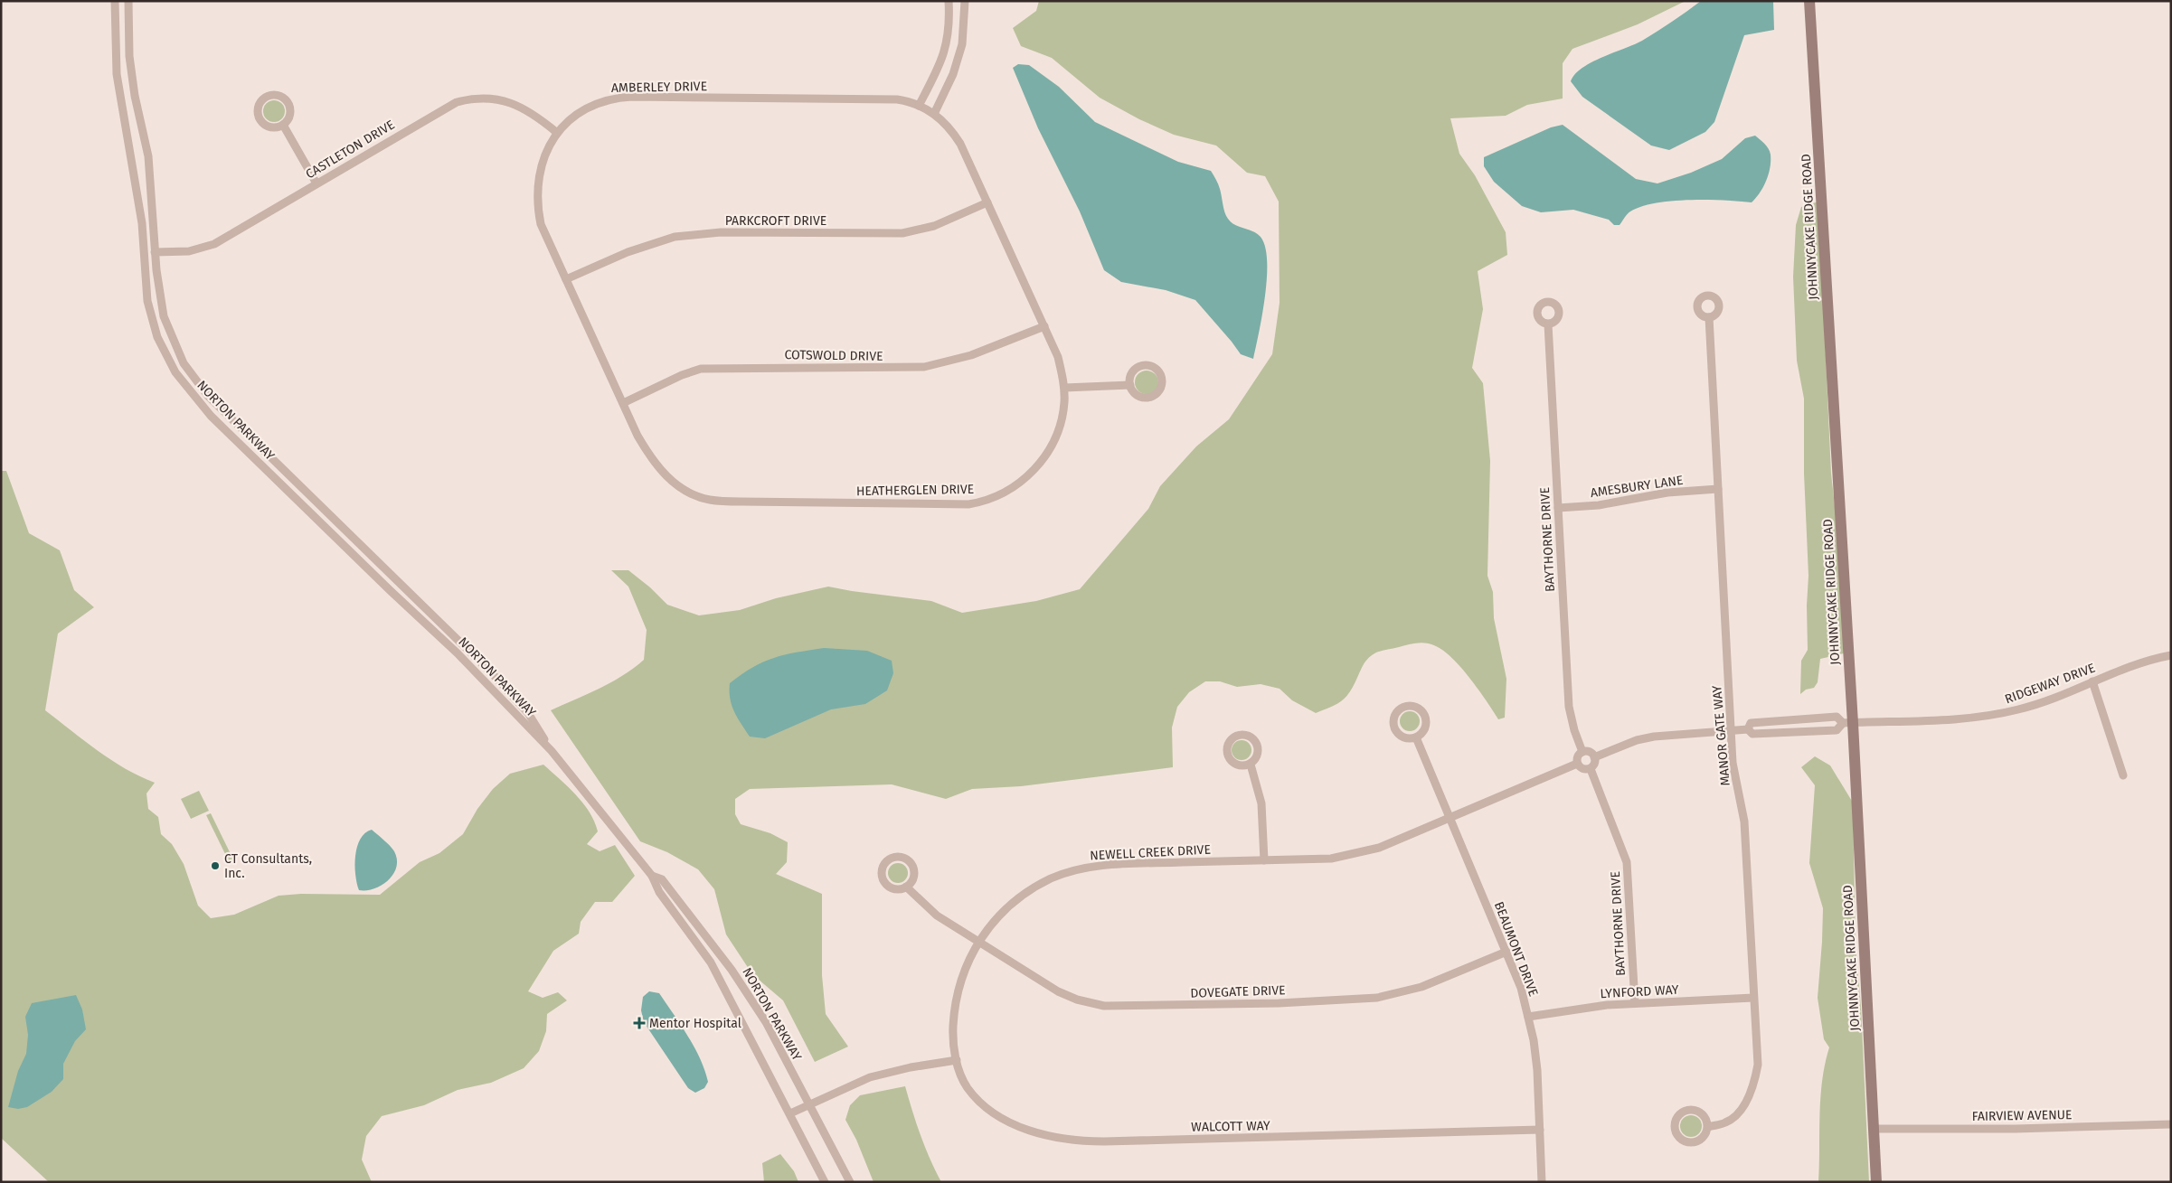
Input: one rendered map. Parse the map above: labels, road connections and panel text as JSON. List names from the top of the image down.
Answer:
{
  "streets": {
    "main road": ["JOHNNYCAKE RIDGE ROAD"],
    "street": [
      "AMBERLEY DRIVE",
      "CASTLETON DRIVE",
      "PARKCROFT DRIVE",
      "COTSWOLD DRIVE",
      "NORTON PARKWAY",
      "AMESBURY LANE",
      "HEATHERGLEN DRIVE",
      "BAYTHORNE DRIVE",
      "RIDGEWAY DRIVE",
      "MANOR GATE WAY",
      "NEWELL CREEK DRIVE",
      "BEAUMONT DRIVE",
      "DOVEGATE DRIVE",
      "LYNFORD WAY",
      "FAIRVIEW AVENUE",
      "WALCOTT WAY"
    ]
  },
  "crossings": [
    ["AMBERLEY DRIVE", "CASTLETON DRIVE"],
    ["AMBERLEY DRIVE", "PARKCROFT DRIVE"],
    ["AMBERLEY DRIVE", "COTSWOLD DRIVE"],
    ["AMBERLEY DRIVE", "HEATHERGLEN DRIVE"],
    ["CASTLETON DRIVE", "NORTON PARKWAY"],
    ["PARKCROFT DRIVE", "HEATHERGLEN DRIVE"],
    ["JOHNNYCAKE RIDGE ROAD", "RIDGEWAY DRIVE"],
    ["JOHNNYCAKE RIDGE ROAD", "FAIRVIEW AVENUE"],
    ["COTSWOLD DRIVE", "HEATHERGLEN DRIVE"],
    ["AMESBURY LANE", "BAYTHORNE DRIVE"],
    ["AMESBURY LANE", "MANOR GATE WAY"],
    ["BAYTHORNE DRIVE", "NEWELL CREEK DRIVE"],
    ["BAYTHORNE DRIVE", "LYNFORD WAY"],
    ["MANOR GATE WAY", "LYNFORD WAY"],
    ["NEWELL CREEK DRIVE", "BEAUMONT DRIVE"],
    ["NEWELL CREEK DRIVE", "DOVEGATE DRIVE"],
    ["NEWELL CREEK DRIVE", "WALCOTT WAY"],
    ["BEAUMONT DRIVE", "DOVEGATE DRIVE"],
    ["BEAUMONT DRIVE", "LYNFORD WAY"],
    ["BEAUMONT DRIVE", "WALCOTT WAY"]
  ],
  "places": {
    "other": ["CT Consultants, Inc."],
    "health": ["Mentor Hospital"]
  }
}
